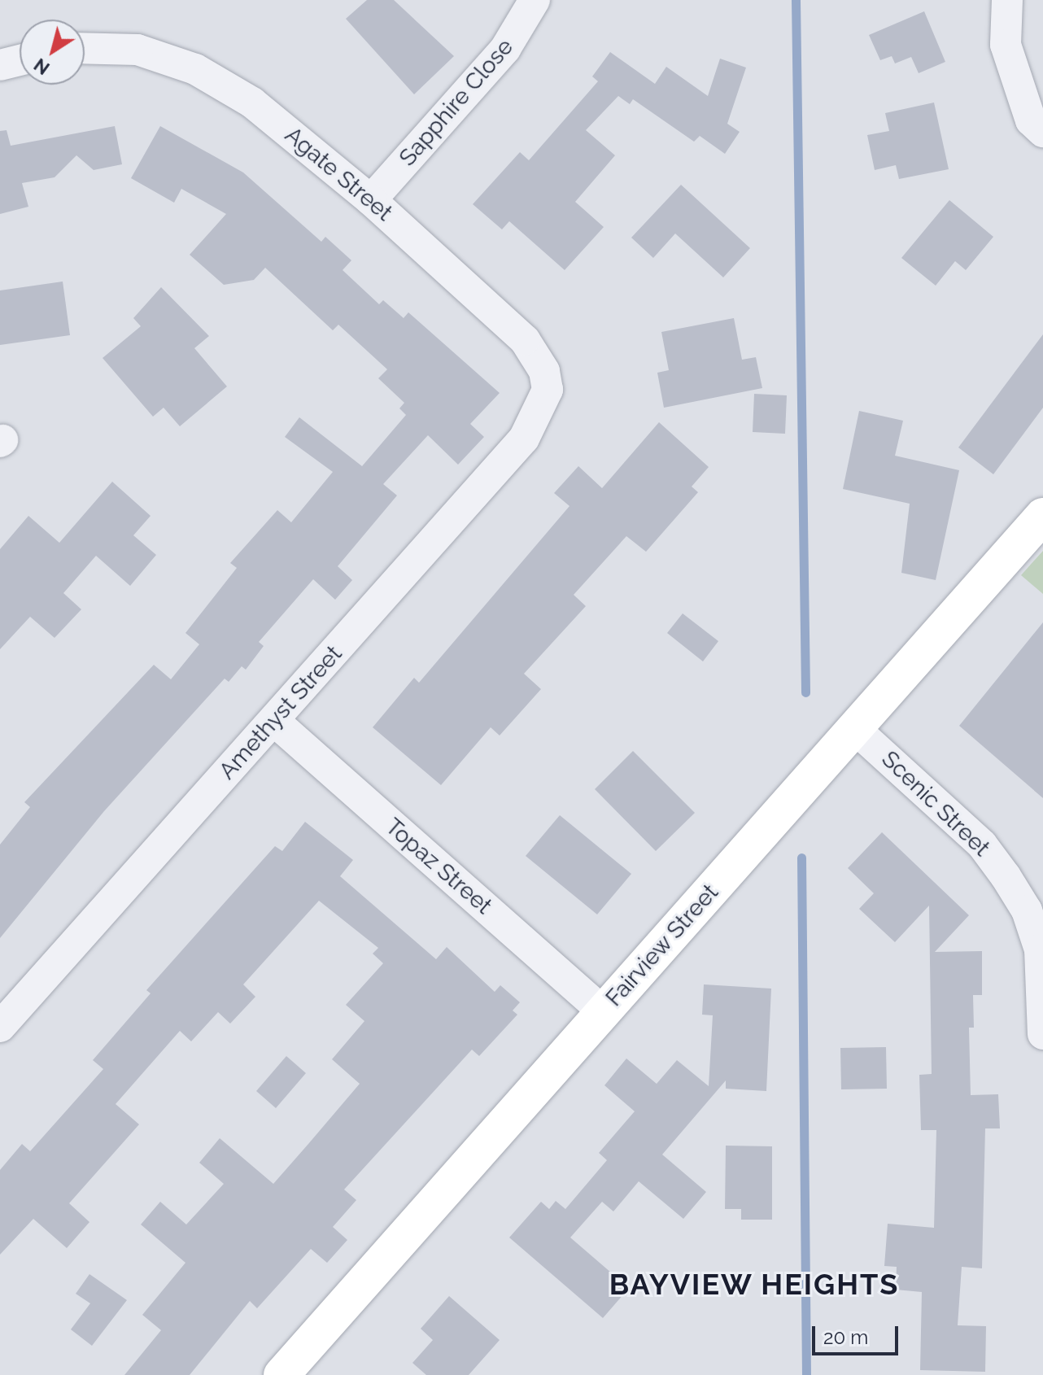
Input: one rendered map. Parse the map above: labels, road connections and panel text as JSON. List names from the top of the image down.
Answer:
{
  "streets": {
    "street": [
      "Sapphire Close",
      "Agate Street",
      "Amethyst Street",
      "Scenic Street",
      "Topaz Street",
      "Fairview Street"
    ]
  },
  "crossings": [
    ["Sapphire Close", "Agate Street"],
    ["Agate Street", "Amethyst Street"],
    ["Amethyst Street", "Topaz Street"],
    ["Scenic Street", "Fairview Street"],
    ["Topaz Street", "Fairview Street"]
  ],
  "districts": ["BAYVIEW HEIGHTS"],
  "scale_bar": "20 m",
  "north": "bottom left"
}
